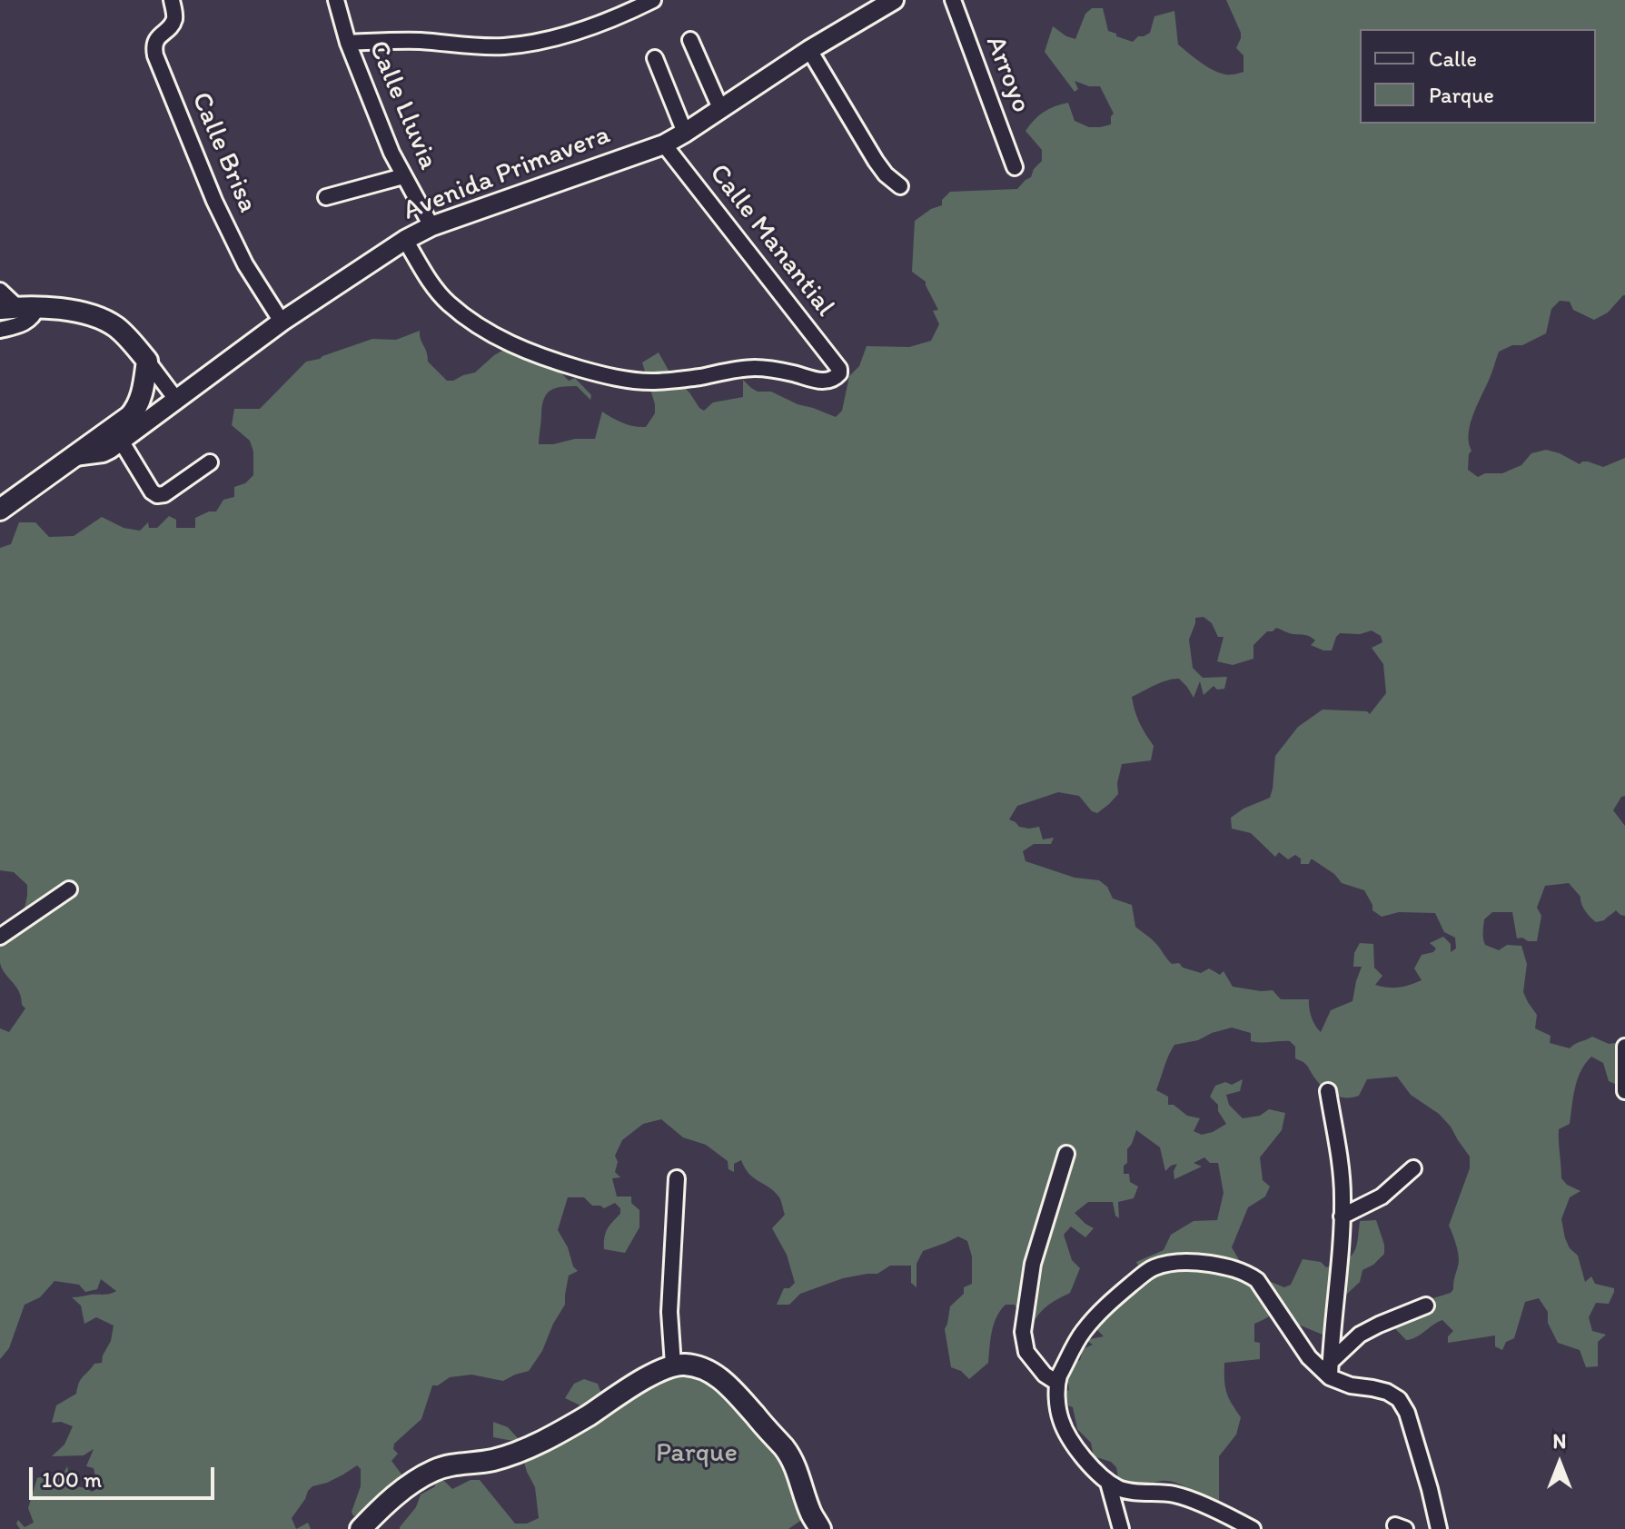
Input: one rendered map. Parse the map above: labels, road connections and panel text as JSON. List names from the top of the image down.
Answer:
{
  "streets": {
    "street": [
      "Arroyo",
      "Calle Lluvia",
      "Calle Brisa",
      "Avenida Primavera",
      "Calle Manantial"
    ]
  },
  "crossings": [
    ["Calle Lluvia", "Avenida Primavera"],
    ["Calle Brisa", "Avenida Primavera"],
    ["Avenida Primavera", "Calle Manantial"]
  ],
  "parks": ["Parque"],
  "legend": ["Calle", "Parque"],
  "scale_bar": "100 m",
  "north": "top"
}
